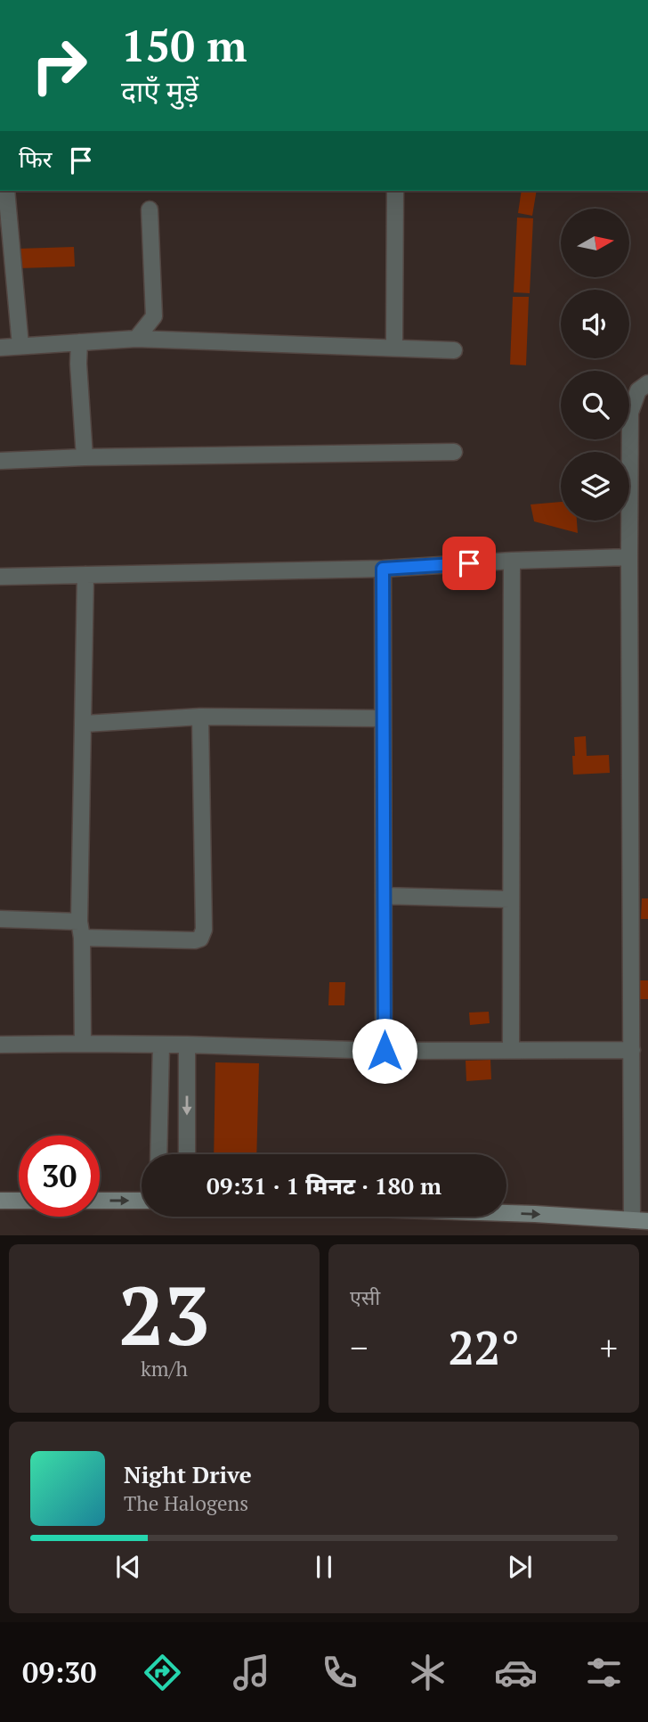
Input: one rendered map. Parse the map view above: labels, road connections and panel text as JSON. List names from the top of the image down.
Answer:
{
  "north": "right",
  "page": {
    "turn": ["150 m", "दाएँ मुड़ें"],
    "then": "फिर",
    "limit": "30",
    "trip": "09:31 · 1 मिनट · 180 m",
    "tile": [
      ["23", "km/h"],
      "एसी"
    ],
    "heat": ["−", "22°", "+"],
    "song": ["Night Drive", "The Halogens"],
    "tabs": "09:30"
  }
}
